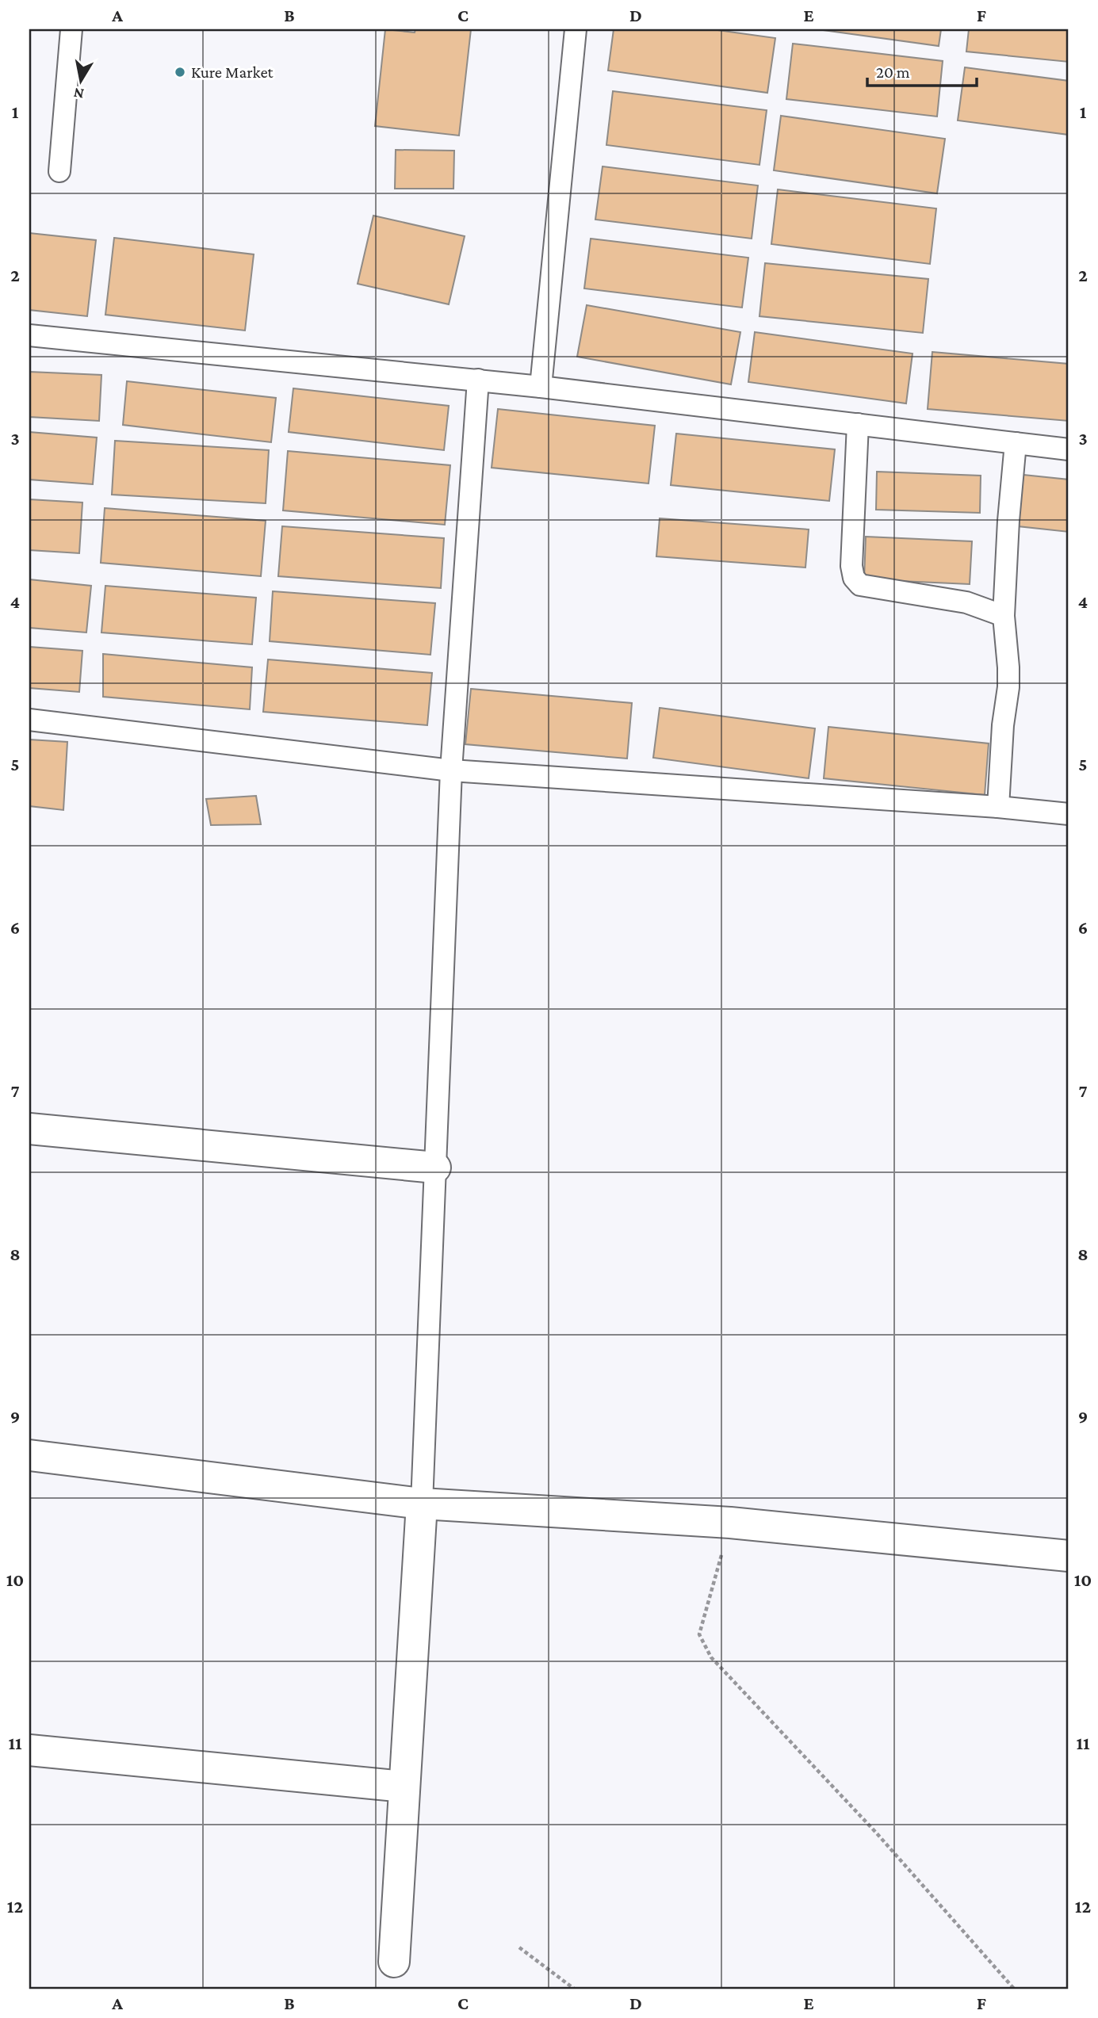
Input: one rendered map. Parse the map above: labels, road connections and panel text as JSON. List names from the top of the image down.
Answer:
{
  "places": ["Kure Market"],
  "scale_bar": "20 m",
  "north": "bottom",
  "grid": {
    "columns": [
      "A",
      "B",
      "C",
      "D",
      "E",
      "F"
    ],
    "rows": [
      "1",
      "2",
      "3",
      "4",
      "5",
      "6",
      "7",
      "8",
      "9",
      "10",
      "11",
      "12"
    ]
  }
}
